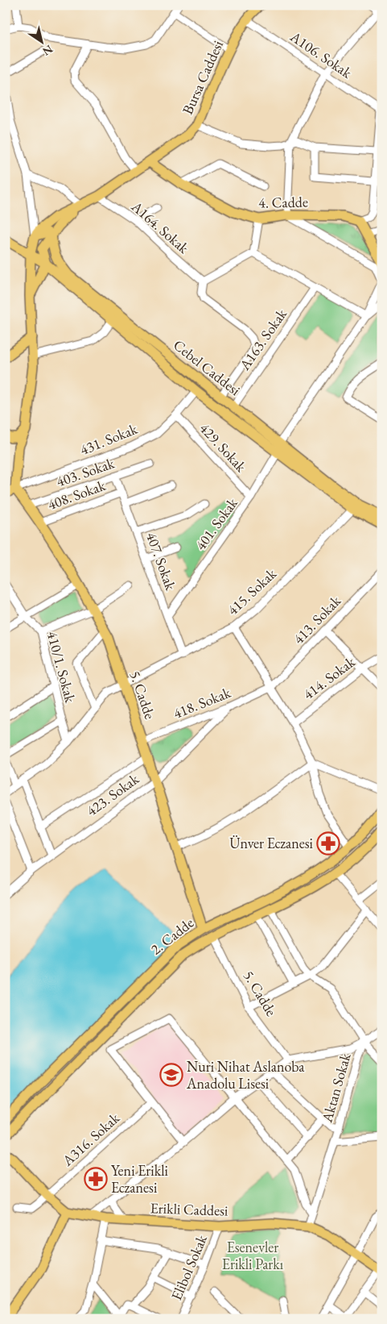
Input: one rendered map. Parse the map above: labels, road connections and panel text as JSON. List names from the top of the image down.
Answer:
{
  "streets": {
    "main road": [
      "Bursa Caddesi",
      "4. Cadde",
      "Cebel Caddesi",
      "5. Cadde",
      "2. Cadde",
      "Erikli Caddesi"
    ],
    "street": [
      "A106. Sokak",
      "A164. Sokak",
      "A163. Sokak",
      "431. Sokak",
      "429. Sokak",
      "403. Sokak",
      "408. Sokak",
      "401. Sokak",
      "407. Sokak",
      "415. Sokak",
      "413. Sokak",
      "410/1. Sokak",
      "414. Sokak",
      "418. Sokak",
      "423. Sokak",
      "Aktan Sokak",
      "A316. Sokak",
      "Elibol Sokak"
    ]
  },
  "crossings": [
    ["A106. Sokak", "Bursa Caddesi"],
    ["Bursa Caddesi", "4. Cadde"],
    ["Bursa Caddesi", "A164. Sokak"],
    ["A163. Sokak", "Cebel Caddesi"],
    ["Cebel Caddesi", "431. Sokak"],
    ["Cebel Caddesi", "401. Sokak"],
    ["Cebel Caddesi", "415. Sokak"],
    ["431. Sokak", "429. Sokak"],
    ["431. Sokak", "5. Cadde"],
    ["429. Sokak", "401. Sokak"],
    ["403. Sokak", "407. Sokak"],
    ["403. Sokak", "5. Cadde"],
    ["408. Sokak", "407. Sokak"],
    ["408. Sokak", "5. Cadde"],
    ["401. Sokak", "407. Sokak"],
    ["407. Sokak", "415. Sokak"],
    ["415. Sokak", "410/1. Sokak"],
    ["415. Sokak", "5. Cadde"],
    ["413. Sokak", "418. Sokak"],
    ["5. Cadde", "418. Sokak"],
    ["5. Cadde", "423. Sokak"],
    ["5. Cadde", "2. Cadde"],
    ["418. Sokak", "423. Sokak"],
    ["Aktan Sokak", "Erikli Caddesi"],
    ["A316. Sokak", "Erikli Caddesi"],
    ["Erikli Caddesi", "Elibol Sokak"]
  ],
  "parks": ["Esenevler Erikli Parkı"],
  "places": {
    "pharmacy": ["Ünver Eczanesi", "Yeni Erikli Eczanesi"],
    "school or university": ["Nuri Nihat Aslanoba Anadolu Lisesi"]
  },
  "north": "bottom right"
}
